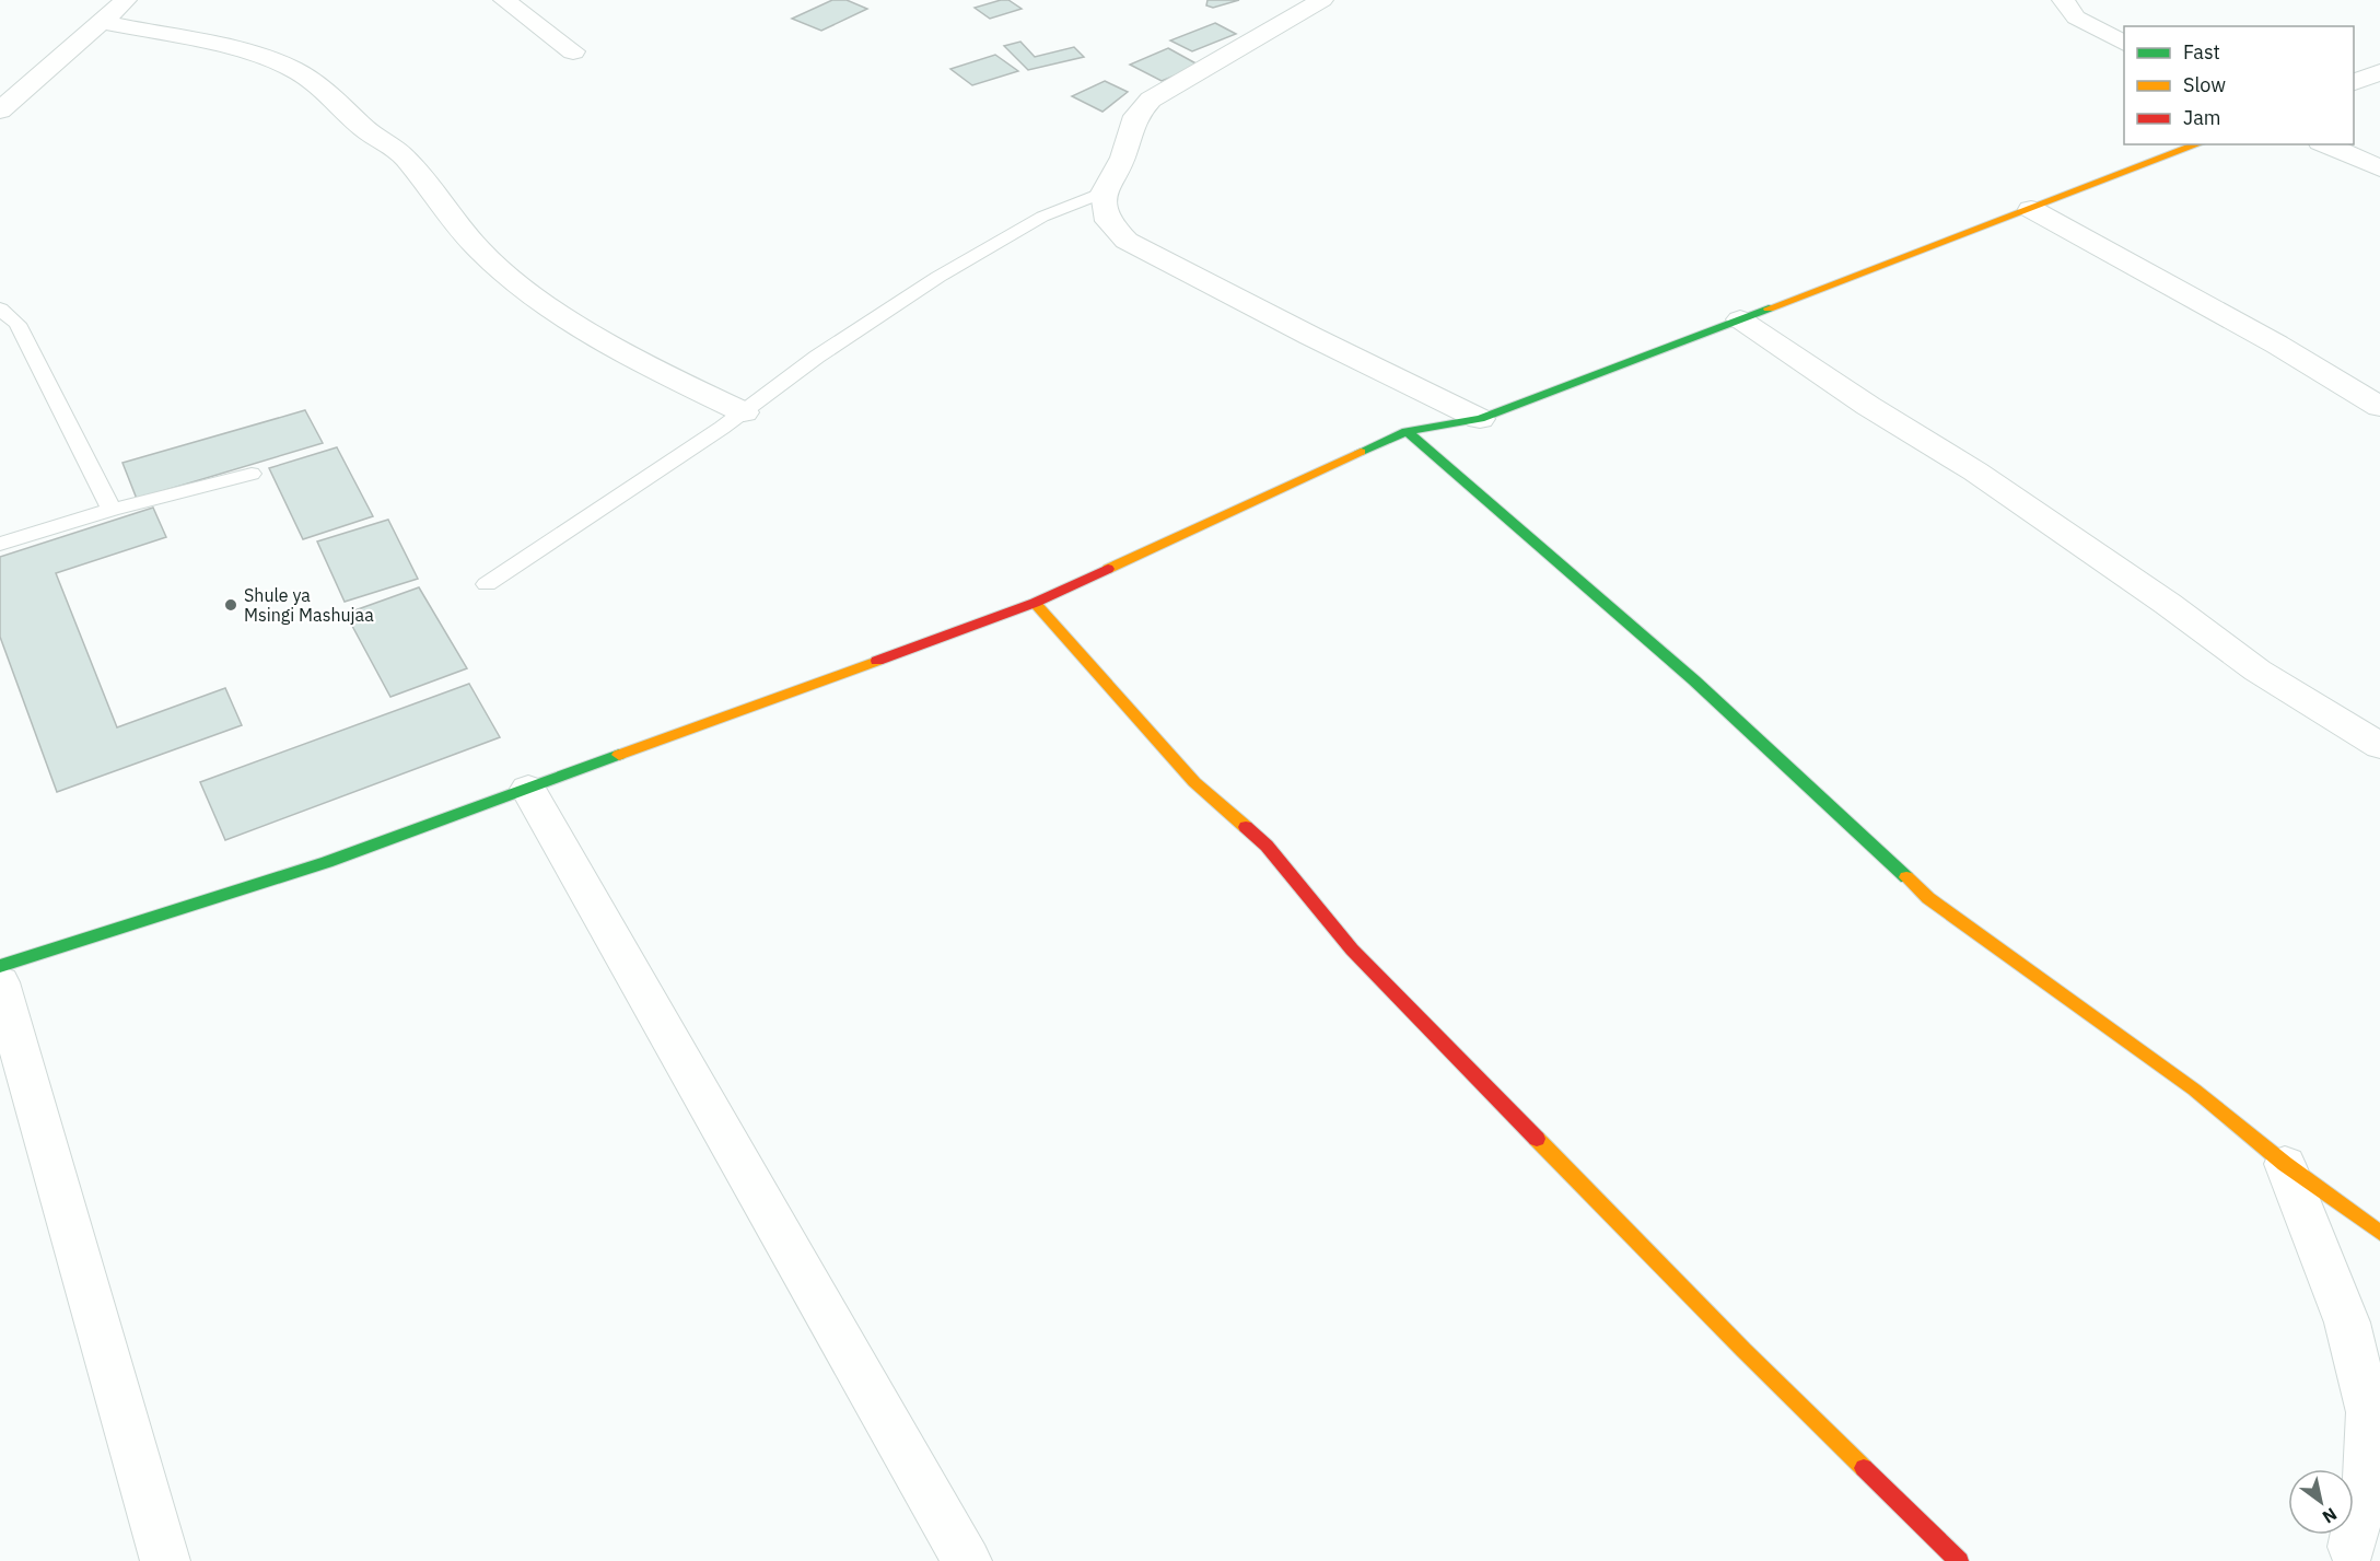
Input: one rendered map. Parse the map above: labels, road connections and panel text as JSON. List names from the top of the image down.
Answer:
{
  "places": ["Shule ya Msingi Mashujaa"],
  "legend": ["Fast", "Slow", "Jam"],
  "north": "bottom right"
}
